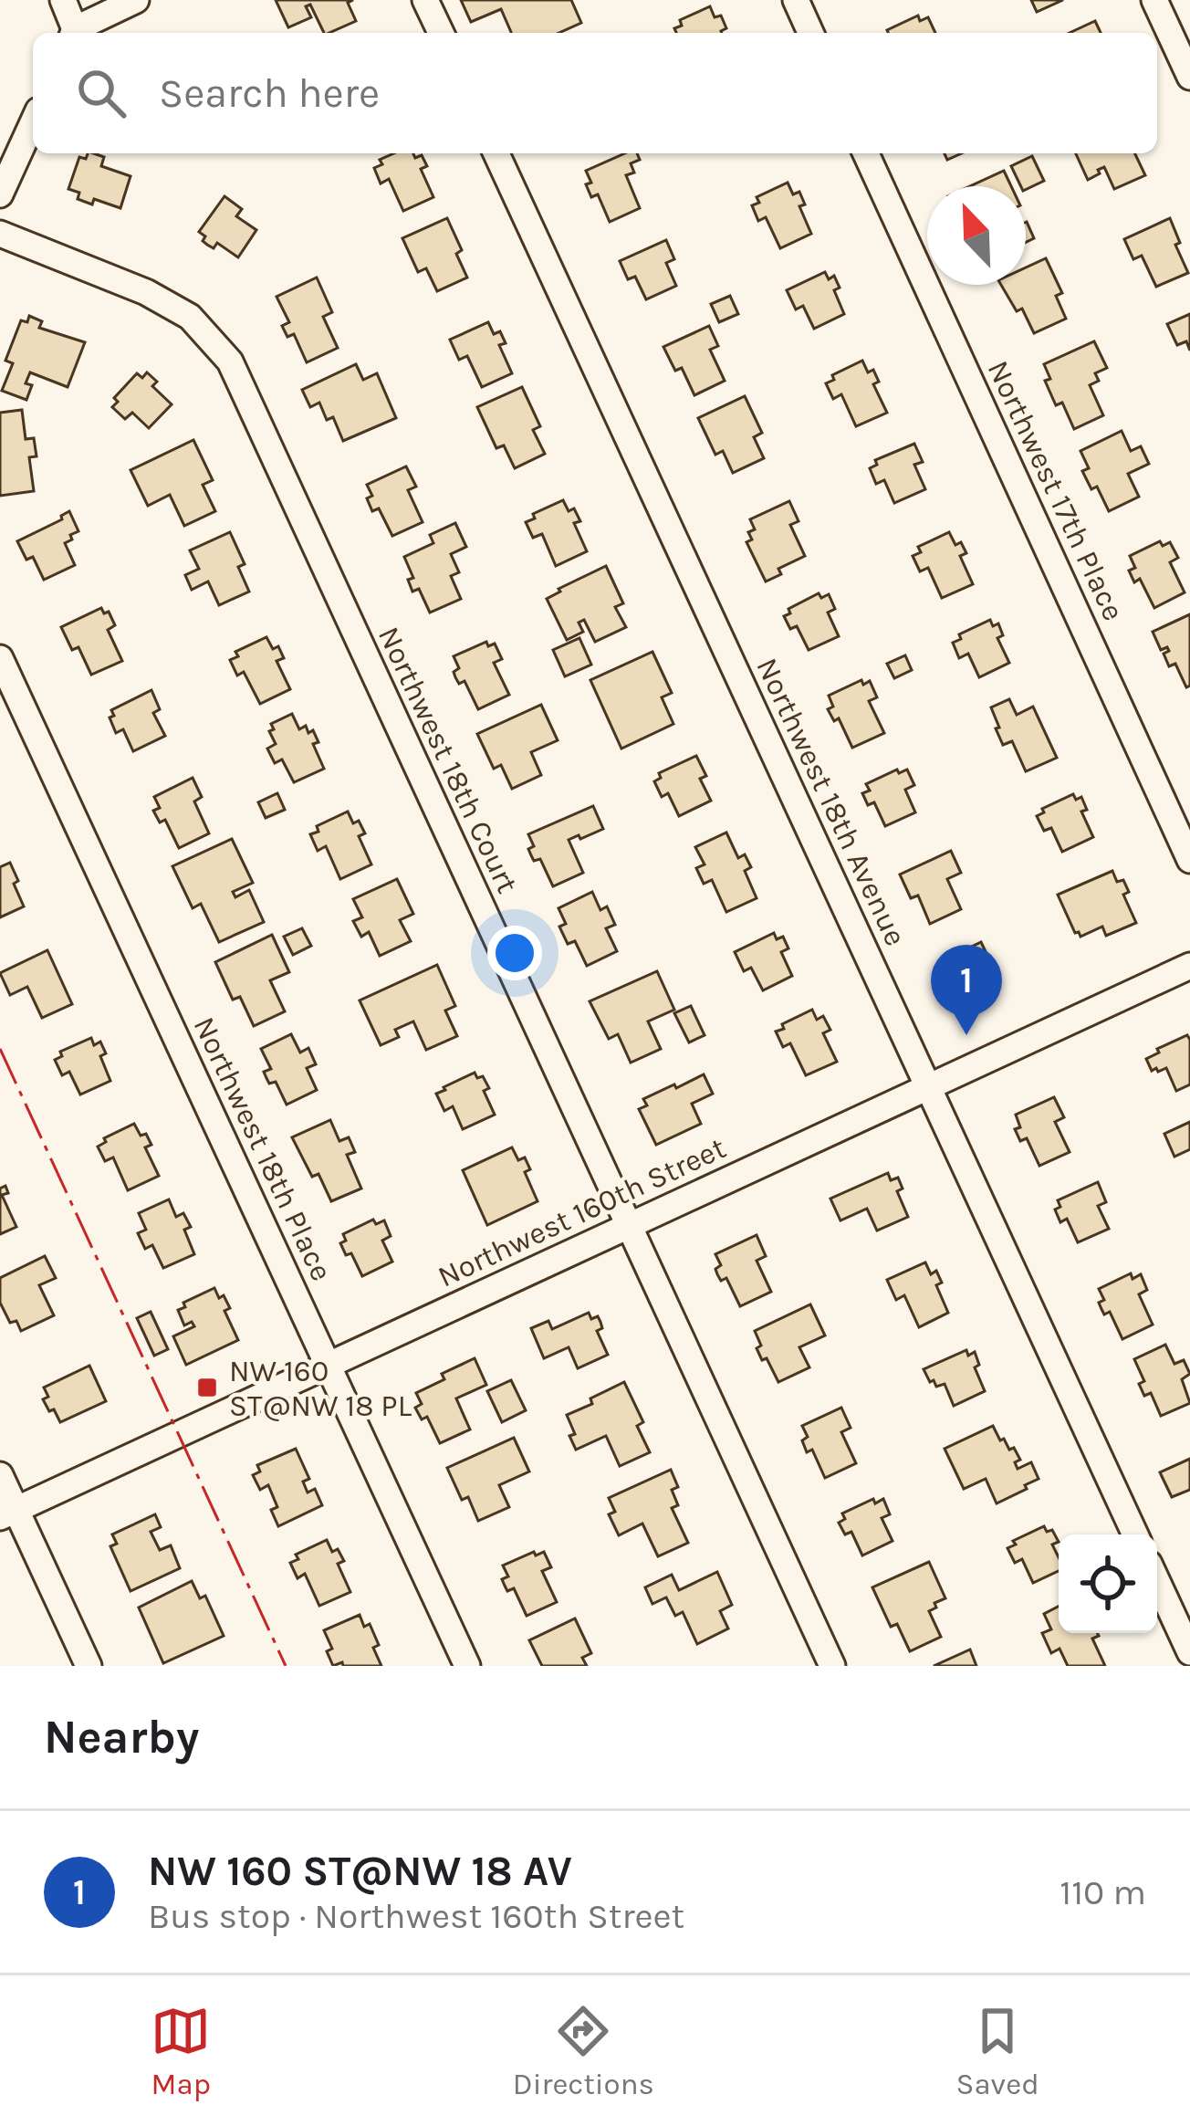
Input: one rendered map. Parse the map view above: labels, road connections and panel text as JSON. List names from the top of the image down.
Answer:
{
  "streets": {
    "street": [
      "Northwest 17th Place",
      "Northwest 18th Court",
      "Northwest 18th Avenue",
      "Northwest 18th Place",
      "Northwest 160th Street"
    ]
  },
  "crossings": [
    ["Northwest 18th Court", "Northwest 160th Street"],
    ["Northwest 18th Avenue", "Northwest 160th Street"],
    ["Northwest 18th Place", "Northwest 160th Street"]
  ],
  "places": {
    "transit": ["NW 160 ST@NW 18 PL"]
  },
  "north": "top left",
  "page": {
    "search": "Search here",
    "pins": "1",
    "heading": "Nearby",
    "list": [
      {
        "mark": "1",
        "name": "NW 160 ST@NW 18 AV",
        "note": "Bus stop · Northwest 160th Street",
        "value": "110 m"
      }
    ],
    "nav": ["Map", "Directions", "Saved"]
  }
}
